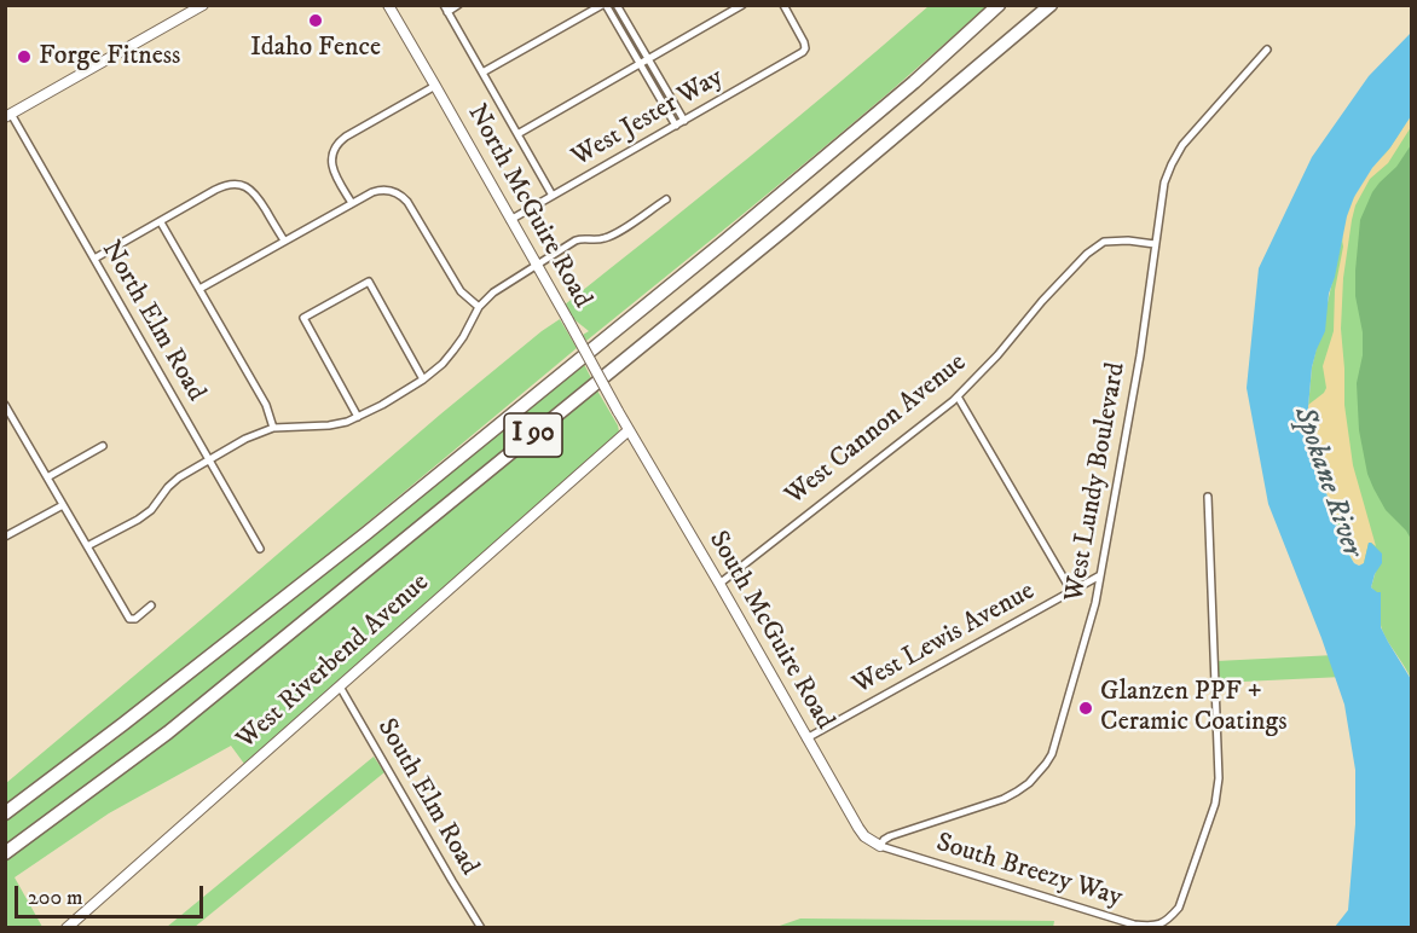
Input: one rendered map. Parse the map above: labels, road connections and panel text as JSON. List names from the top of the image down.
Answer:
{
  "streets": {
    "highway": ["I 90"],
    "street": [
      "West Jester Way",
      "North McGuire Road",
      "North Elm Road",
      "West Cannon Avenue",
      "West Lundy Boulevard",
      "South McGuire Road",
      "West Lewis Avenue",
      "West Riverbend Avenue",
      "South Elm Road",
      "South Breezy Way"
    ]
  },
  "crossings": [
    ["West Jester Way", "North McGuire Road"],
    ["North McGuire Road", "South McGuire Road"],
    ["North McGuire Road", "West Riverbend Avenue"],
    ["West Cannon Avenue", "West Lundy Boulevard"],
    ["West Cannon Avenue", "South McGuire Road"],
    ["West Lundy Boulevard", "South McGuire Road"],
    ["West Lundy Boulevard", "West Lewis Avenue"],
    ["West Lundy Boulevard", "South Breezy Way"],
    ["South McGuire Road", "West Lewis Avenue"],
    ["South McGuire Road", "West Riverbend Avenue"],
    ["South McGuire Road", "South Breezy Way"],
    ["West Riverbend Avenue", "South Elm Road"]
  ],
  "water": ["Spokane River"],
  "places": ["Idaho Fence", "Forge Fitness", "Glanzen PPF + Ceramic Coatings"],
  "scale_bar": "200 m"
}
